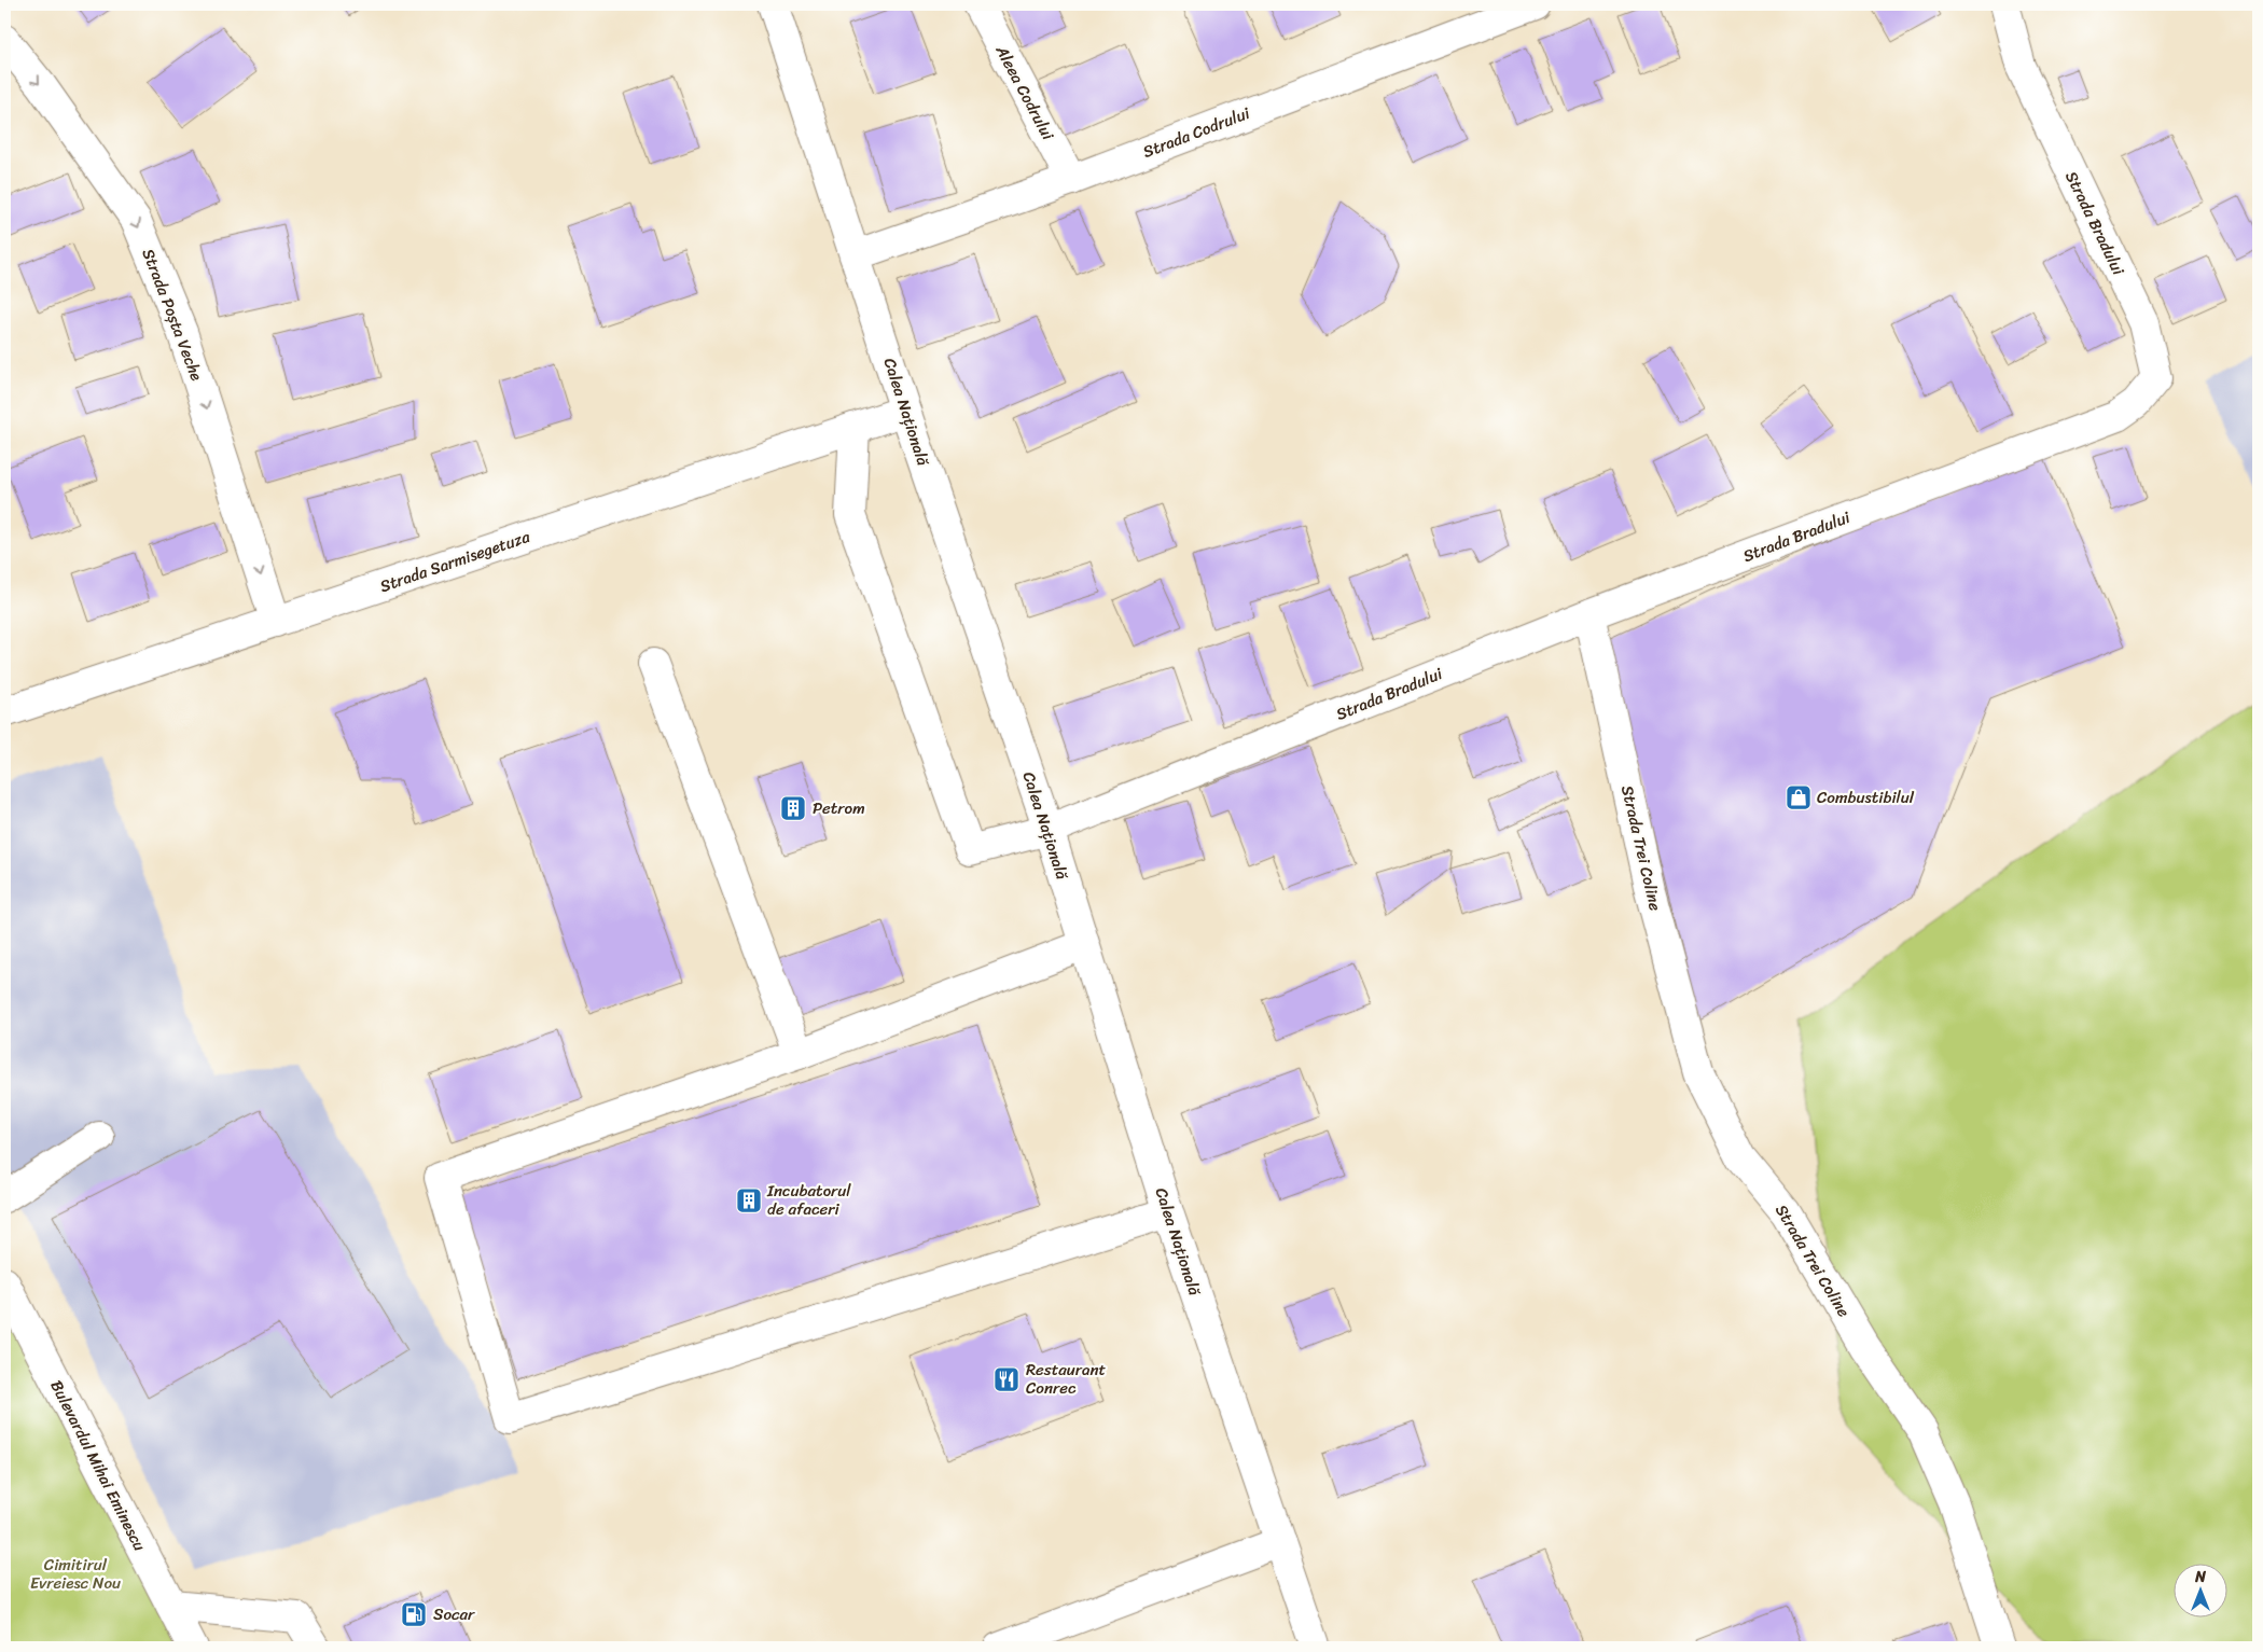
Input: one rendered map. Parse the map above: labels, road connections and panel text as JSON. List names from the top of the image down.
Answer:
{
  "streets": {
    "street": [
      "Aleea Codrului",
      "Strada Codrului",
      "Strada Bradului",
      "Strada Poșta Veche",
      "Calea Națională",
      "Strada Sarmisegetuza",
      "Strada Trei Coline",
      "Bulevardul Mihai Eminescu"
    ]
  },
  "crossings": [
    ["Aleea Codrului", "Strada Codrului"],
    ["Strada Codrului", "Calea Națională"],
    ["Strada Bradului", "Calea Națională"],
    ["Strada Bradului", "Strada Sarmisegetuza"],
    ["Strada Bradului", "Strada Trei Coline"],
    ["Strada Poșta Veche", "Strada Sarmisegetuza"],
    ["Calea Națională", "Strada Sarmisegetuza"]
  ],
  "one_way": ["Strada Poșta Veche"],
  "parks": ["Cimitirul Evreiesc Nou"],
  "places": {
    "shop": ["Combustibilul"],
    "building": ["Petrom", "Incubatorul de afaceri"],
    "restaurant": ["Restaurant Conrec"],
    "fuel station": ["Socar"]
  },
  "north": "top"
}
